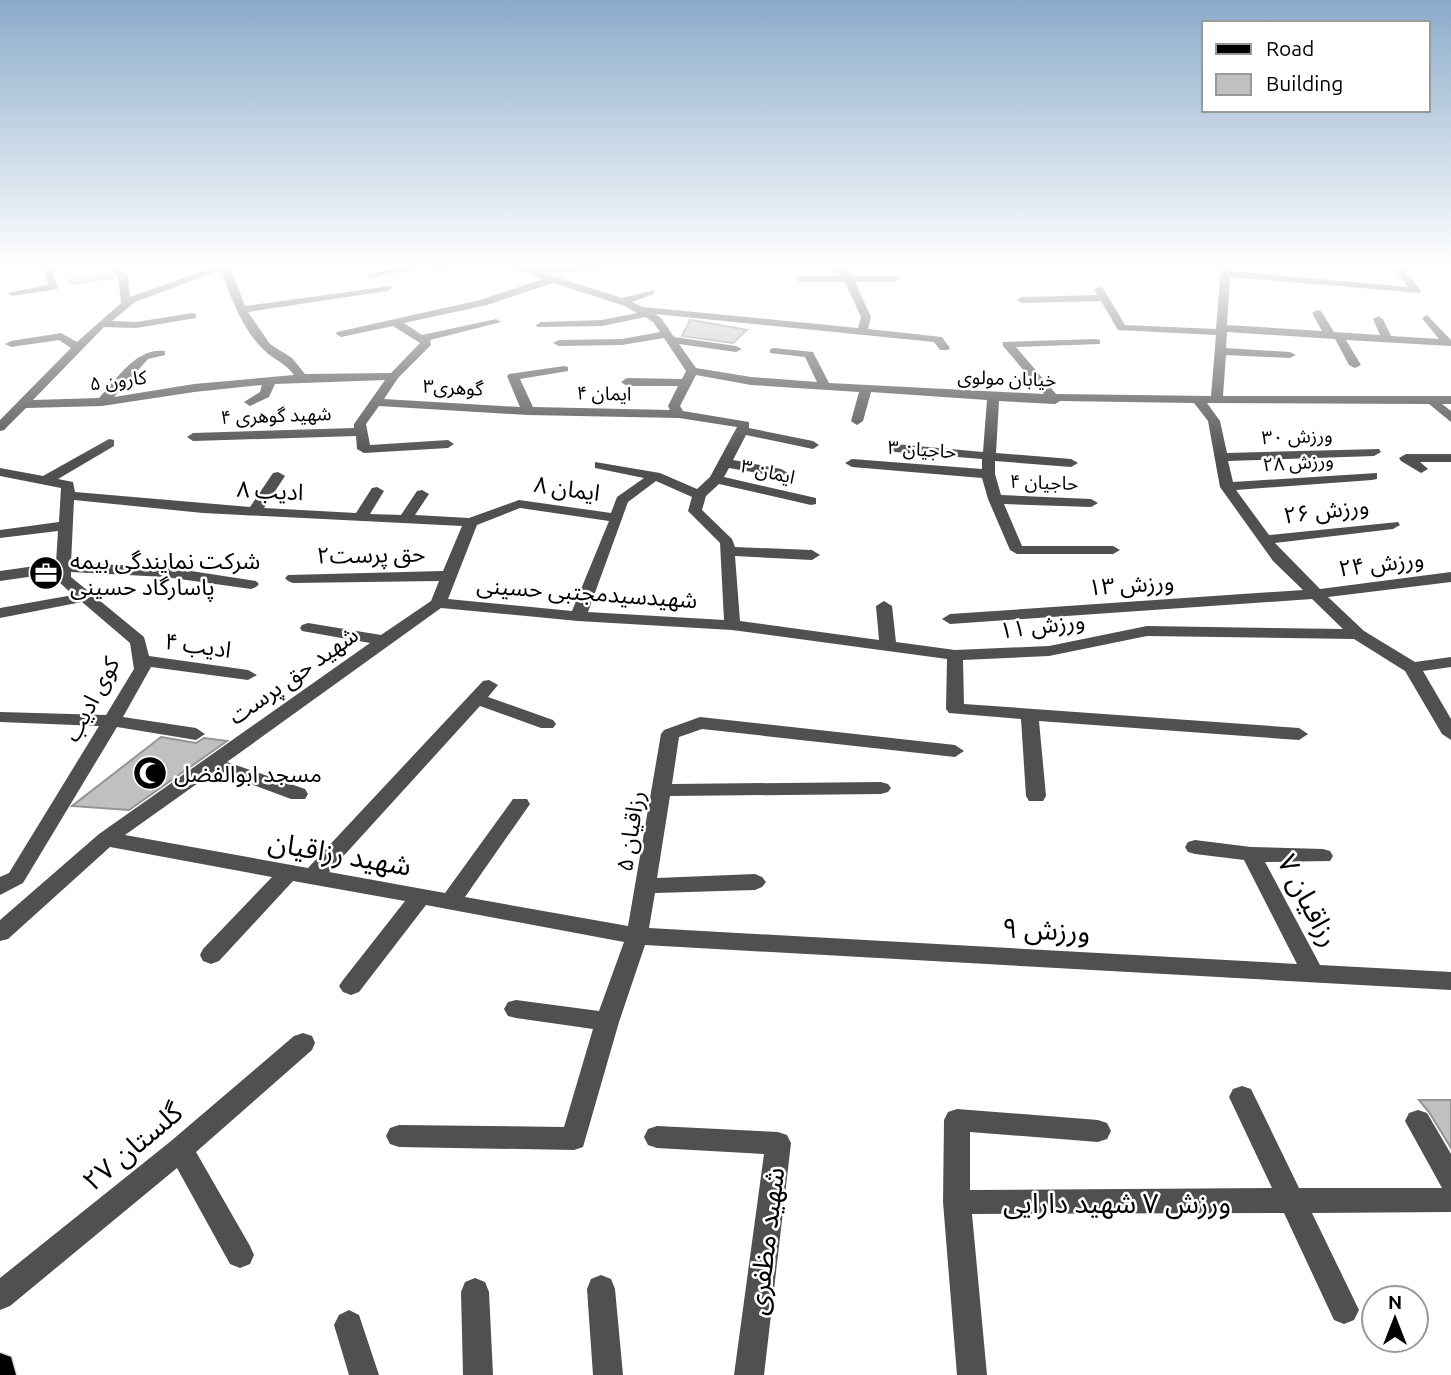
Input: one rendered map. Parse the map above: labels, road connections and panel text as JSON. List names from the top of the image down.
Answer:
{
  "streets": {
    "street": [
      "خیابان مولوی",
      "کارون ۵",
      "گوهری۳",
      "ایمان ۴",
      "شهید گوهری ۴",
      "ورزش ۳۰",
      "حاجیان ۳",
      "ورزش ۲۸",
      "ایمان ۳",
      "حاجیان ۴",
      "ایمان ۸",
      "ادیب ۸",
      "ورزش ۲۶",
      "حق پرست۲",
      "ورزش ۲۴",
      "ورزش ۱۳",
      "شهیدسیدمجتبی حسینی",
      "ورزش ۱۱",
      "ادیب ۴",
      "شهید حق پرست",
      "کوی ادیب",
      "رزاقیان ۵",
      "شهید رزاقیان",
      "رزاقیان ۷",
      "ورزش ۹",
      "گلستان ۲۷",
      "ورزش ۷ شهید دارایی",
      "شهید مظفری"
    ]
  },
  "crossings": [
    ["گوهری۳", "ایمان ۴"],
    ["ایمان ۸", "ادیب ۸"],
    ["ورزش ۲۴", "ورزش ۱۳"],
    ["شهیدسیدمجتبی حسینی", "ورزش ۱۱"],
    ["شهیدسیدمجتبی حسینی", "شهید حق پرست"],
    ["ادیب ۴", "کوی ادیب"],
    ["شهید حق پرست", "شهید رزاقیان"],
    ["رزاقیان ۵", "شهید رزاقیان"],
    ["رزاقیان ۵", "ورزش ۹"],
    ["شهید رزاقیان", "ورزش ۹"],
    ["رزاقیان ۷", "ورزش ۹"]
  ],
  "places": {
    "office": ["شرکت نمایندگی بیمه پاسارگاد حسینی"],
    "mosque": ["مسجد ابوالفضل"]
  },
  "legend": ["Road", "Building"],
  "north": "top"
}
